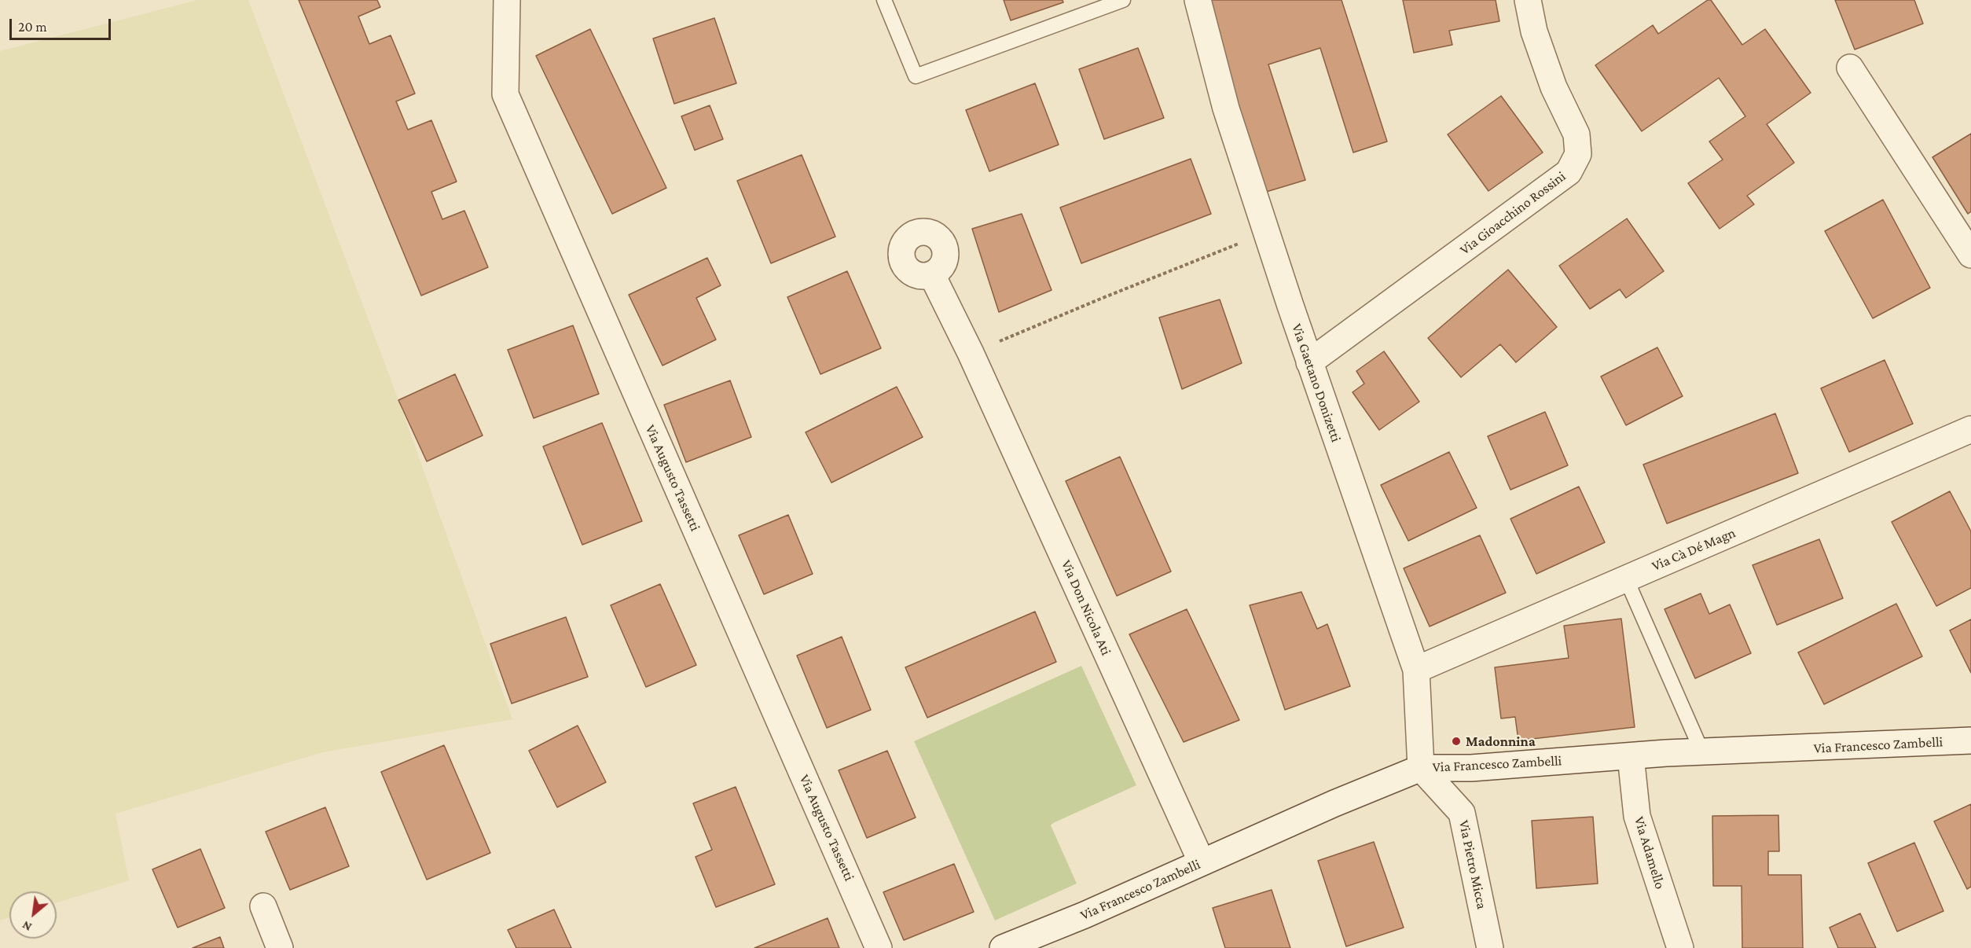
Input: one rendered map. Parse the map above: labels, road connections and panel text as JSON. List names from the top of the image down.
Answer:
{
  "streets": {
    "street": [
      "Via Gioacchino Rossini",
      "Via Gaetano Donizetti",
      "Via Augusto Tassetti",
      "Via Cà Dé Magn",
      "Via Don Nicola Ati",
      "Via Francesco Zambelli",
      "Via Adamello",
      "Via Pietro Micca"
    ]
  },
  "crossings": [
    ["Via Gioacchino Rossini", "Via Gaetano Donizetti"],
    ["Via Gaetano Donizetti", "Via Cà Dé Magn"],
    ["Via Gaetano Donizetti", "Via Francesco Zambelli"],
    ["Via Gaetano Donizetti", "Via Pietro Micca"],
    ["Via Don Nicola Ati", "Via Francesco Zambelli"],
    ["Via Francesco Zambelli", "Via Adamello"],
    ["Via Francesco Zambelli", "Via Pietro Micca"]
  ],
  "places": ["Madonnina"],
  "scale_bar": "20 m",
  "north": "bottom left"
}
